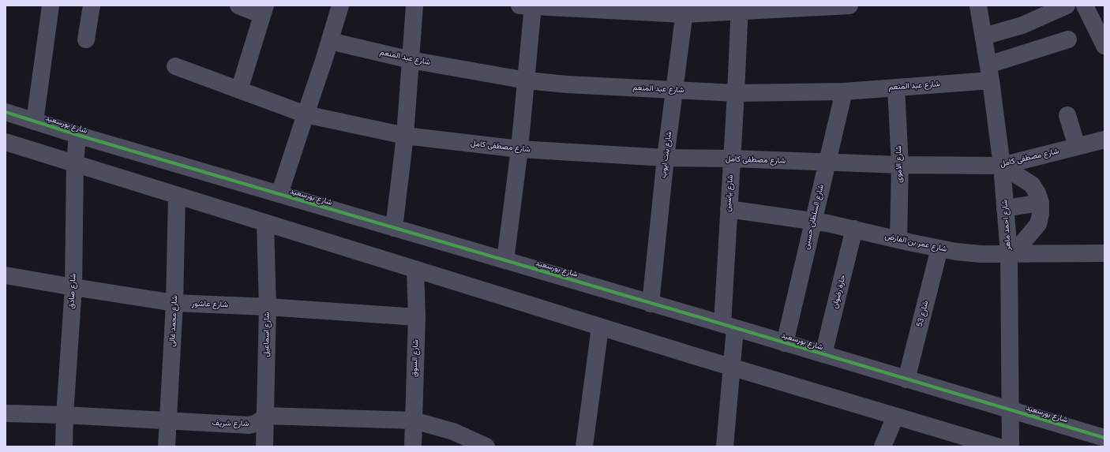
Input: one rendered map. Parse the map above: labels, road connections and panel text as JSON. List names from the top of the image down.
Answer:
{
  "streets": {
    "street": [
      "شارع عبد المنعم",
      "شارع بورسعيد",
      "شارع مصطفى كامل",
      "شارع بنت ايوب",
      "شارع الاموى",
      "شارع ياسين",
      "شارع السلطان حسين",
      "شارع احمد ماهر",
      "شارع عمر بن الفارض",
      "شارع صادق",
      "حارة رضوان",
      "شارع عاشور",
      "شارع 53",
      "شارع محمد غالى",
      "شارع اسماعيل",
      "شارع السوق",
      "شارع شريف"
    ]
  },
  "crossings": [
    ["شارع عبد المنعم", "شارع بنت ايوب"],
    ["شارع عبد المنعم", "شارع الاموى"],
    ["شارع عبد المنعم", "شارع ياسين"],
    ["شارع عبد المنعم", "شارع السلطان حسين"],
    ["شارع عبد المنعم", "شارع احمد ماهر"],
    ["شارع بورسعيد", "شارع بنت ايوب"],
    ["شارع بورسعيد", "شارع ياسين"],
    ["شارع بورسعيد", "شارع السلطان حسين"],
    ["شارع بورسعيد", "شارع احمد ماهر"],
    ["شارع بورسعيد", "شارع صادق"],
    ["شارع بورسعيد", "حارة رضوان"],
    ["شارع بورسعيد", "شارع 53"],
    ["شارع مصطفى كامل", "شارع بنت ايوب"],
    ["شارع مصطفى كامل", "شارع الاموى"],
    ["شارع مصطفى كامل", "شارع ياسين"],
    ["شارع مصطفى كامل", "شارع السلطان حسين"],
    ["شارع مصطفى كامل", "شارع احمد ماهر"],
    ["شارع الاموى", "شارع عمر بن الفارض"],
    ["شارع ياسين", "شارع عمر بن الفارض"],
    ["شارع السلطان حسين", "شارع عمر بن الفارض"],
    ["شارع احمد ماهر", "شارع عمر بن الفارض"],
    ["شارع عمر بن الفارض", "حارة رضوان"],
    ["شارع عمر بن الفارض", "شارع 53"],
    ["شارع صادق", "شارع عاشور"],
    ["شارع صادق", "شارع شريف"],
    ["شارع عاشور", "شارع محمد غالى"],
    ["شارع عاشور", "شارع اسماعيل"],
    ["شارع عاشور", "شارع السوق"],
    ["شارع محمد غالى", "شارع شريف"],
    ["شارع اسماعيل", "شارع شريف"]
  ]
}
